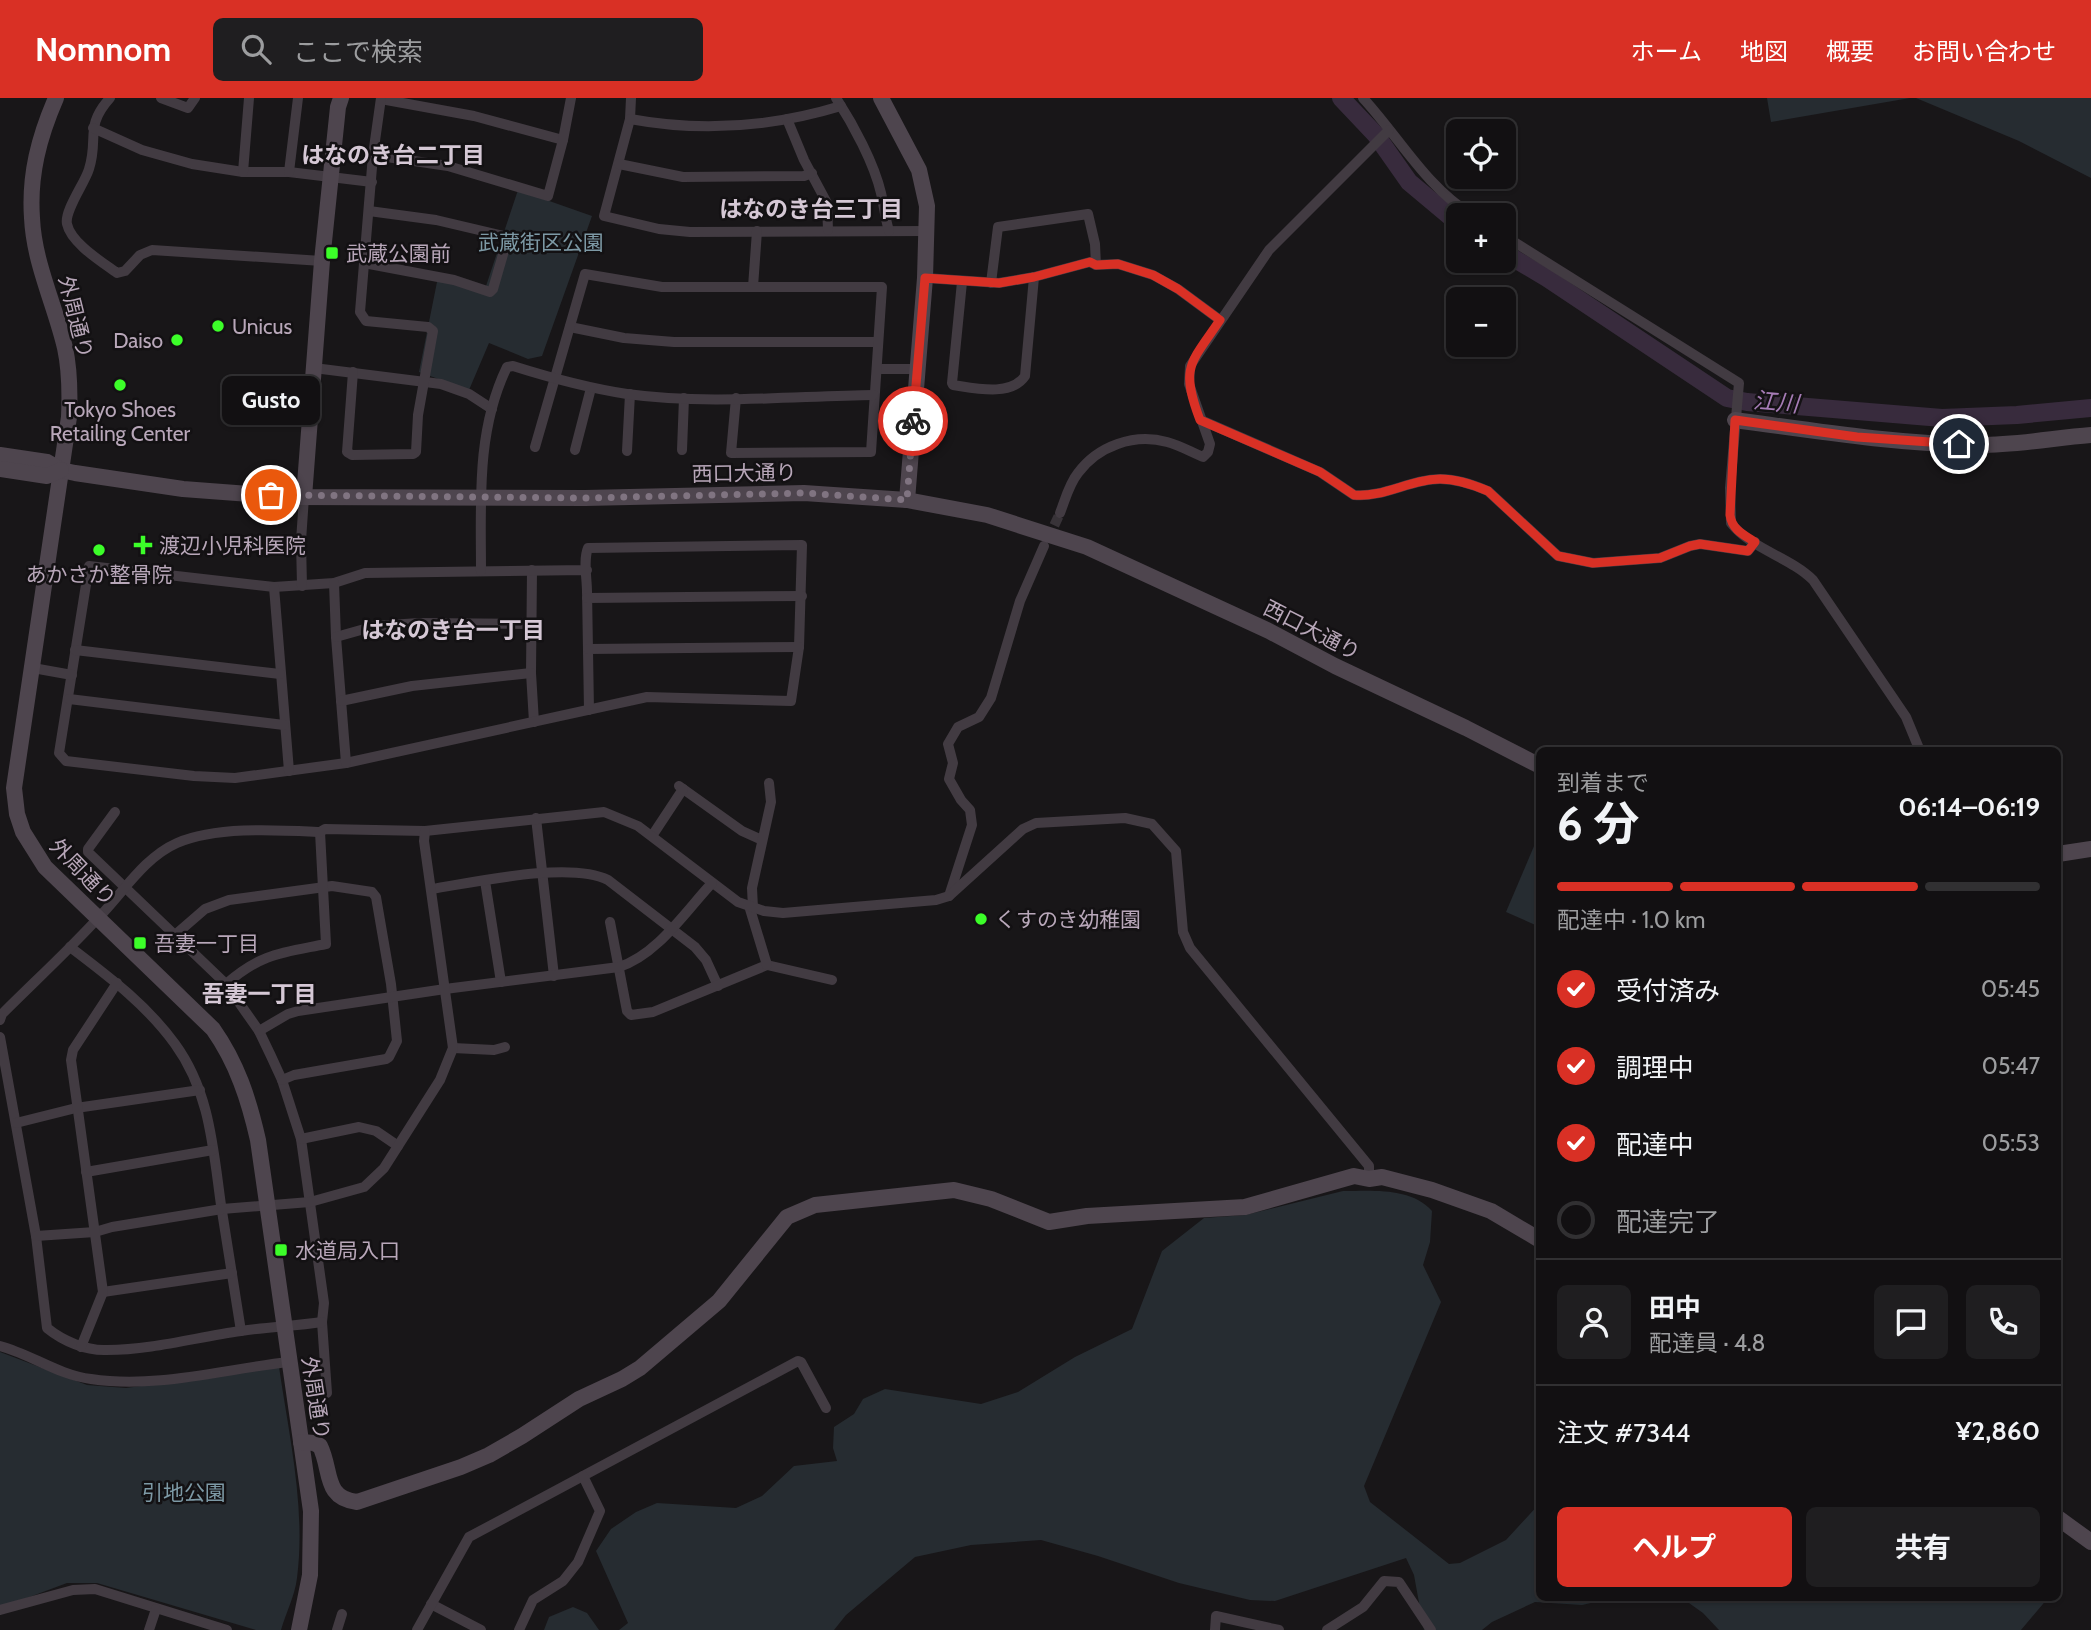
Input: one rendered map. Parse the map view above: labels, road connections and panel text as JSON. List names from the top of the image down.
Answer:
{
  "streets": {
    "street": ["外周通り", "西口大通り"]
  },
  "crossings": [
    ["外周通り", "西口大通り"]
  ],
  "districts": [
    "はなのき台二丁目",
    "はなのき台三丁目",
    "はなのき台一丁目",
    "吾妻一丁目"
  ],
  "water": ["江川"],
  "parks": ["武蔵街区公園", "引地公園"],
  "places": {
    "transit": ["武蔵公園前", "吾妻一丁目", "水道局入口"],
    "other": [
      "Unicus",
      "Daiso",
      "Tokyo Shoes Retailing Center",
      "Gusto",
      "あかさか整骨院",
      "くすのき幼稚園"
    ],
    "health": ["渡辺小児科医院"]
  },
  "page": {
    "header": "Nomnom",
    "search": "ここで検索",
    "nav": [
      "ホーム",
      "地図",
      "概要",
      "お問い合わせ"
    ],
    "map_buttons": ["+", "−"],
    "bubble": "Gusto",
    "heading": ["6 分", "到着まで", "06:14–06:19"],
    "panel": [
      "田中",
      "配達員 · 4.8",
      "注文 #7344",
      "¥2,860"
    ],
    "bar": "配達中 · 1.0 km",
    "list": [
      ["受付済み", "05:45"],
      ["調理中", "05:47"],
      ["配達中", "05:53"],
      "配達完了"
    ],
    "buttons": ["ヘルプ", "共有"]
  }
}
